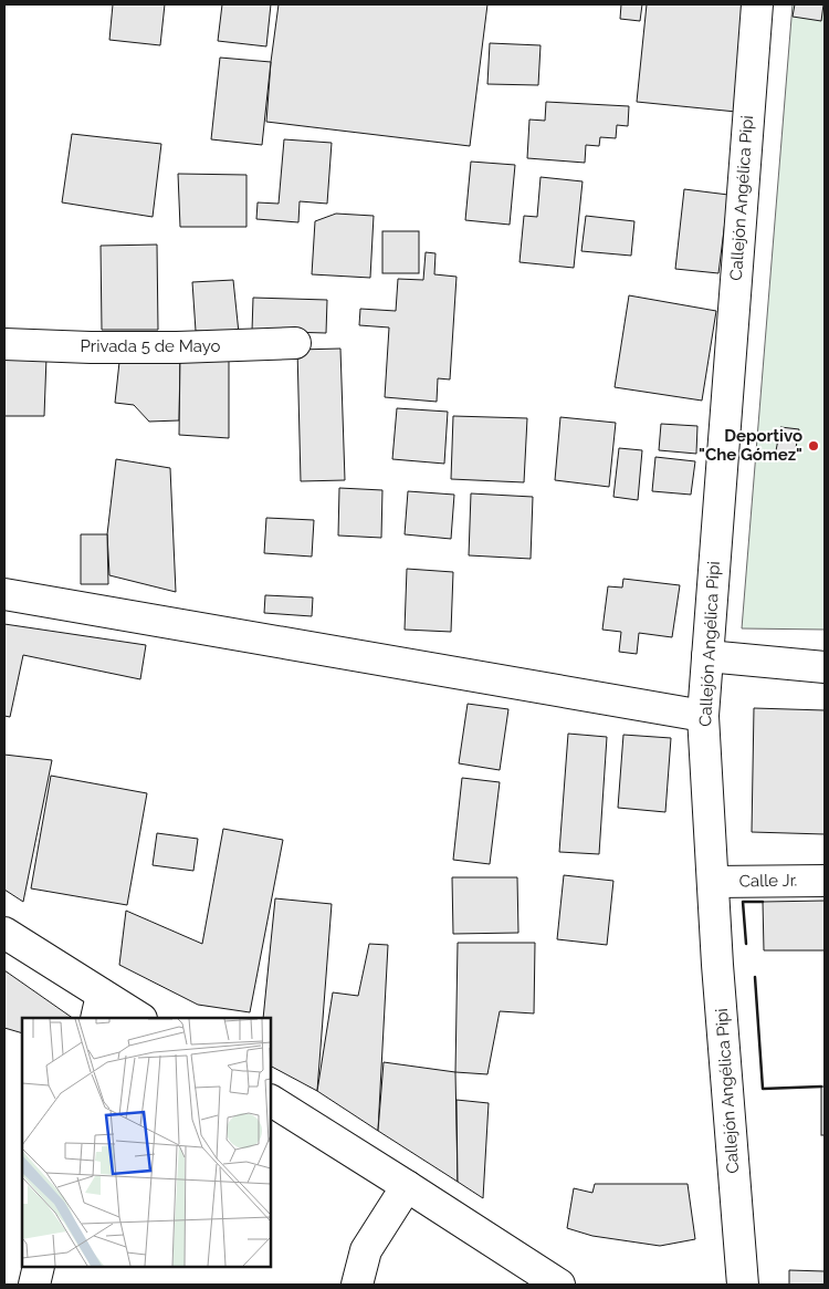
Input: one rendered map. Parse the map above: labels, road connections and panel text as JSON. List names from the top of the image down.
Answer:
{
  "streets": {
    "street": ["Callejón Angélica Pipi", "Privada 5 de Mayo", "Calle Jr."]
  },
  "crossings": [
    ["Callejón Angélica Pipi", "Calle Jr."]
  ],
  "places": ["Deportivo \"Che Gómez\""]
}
